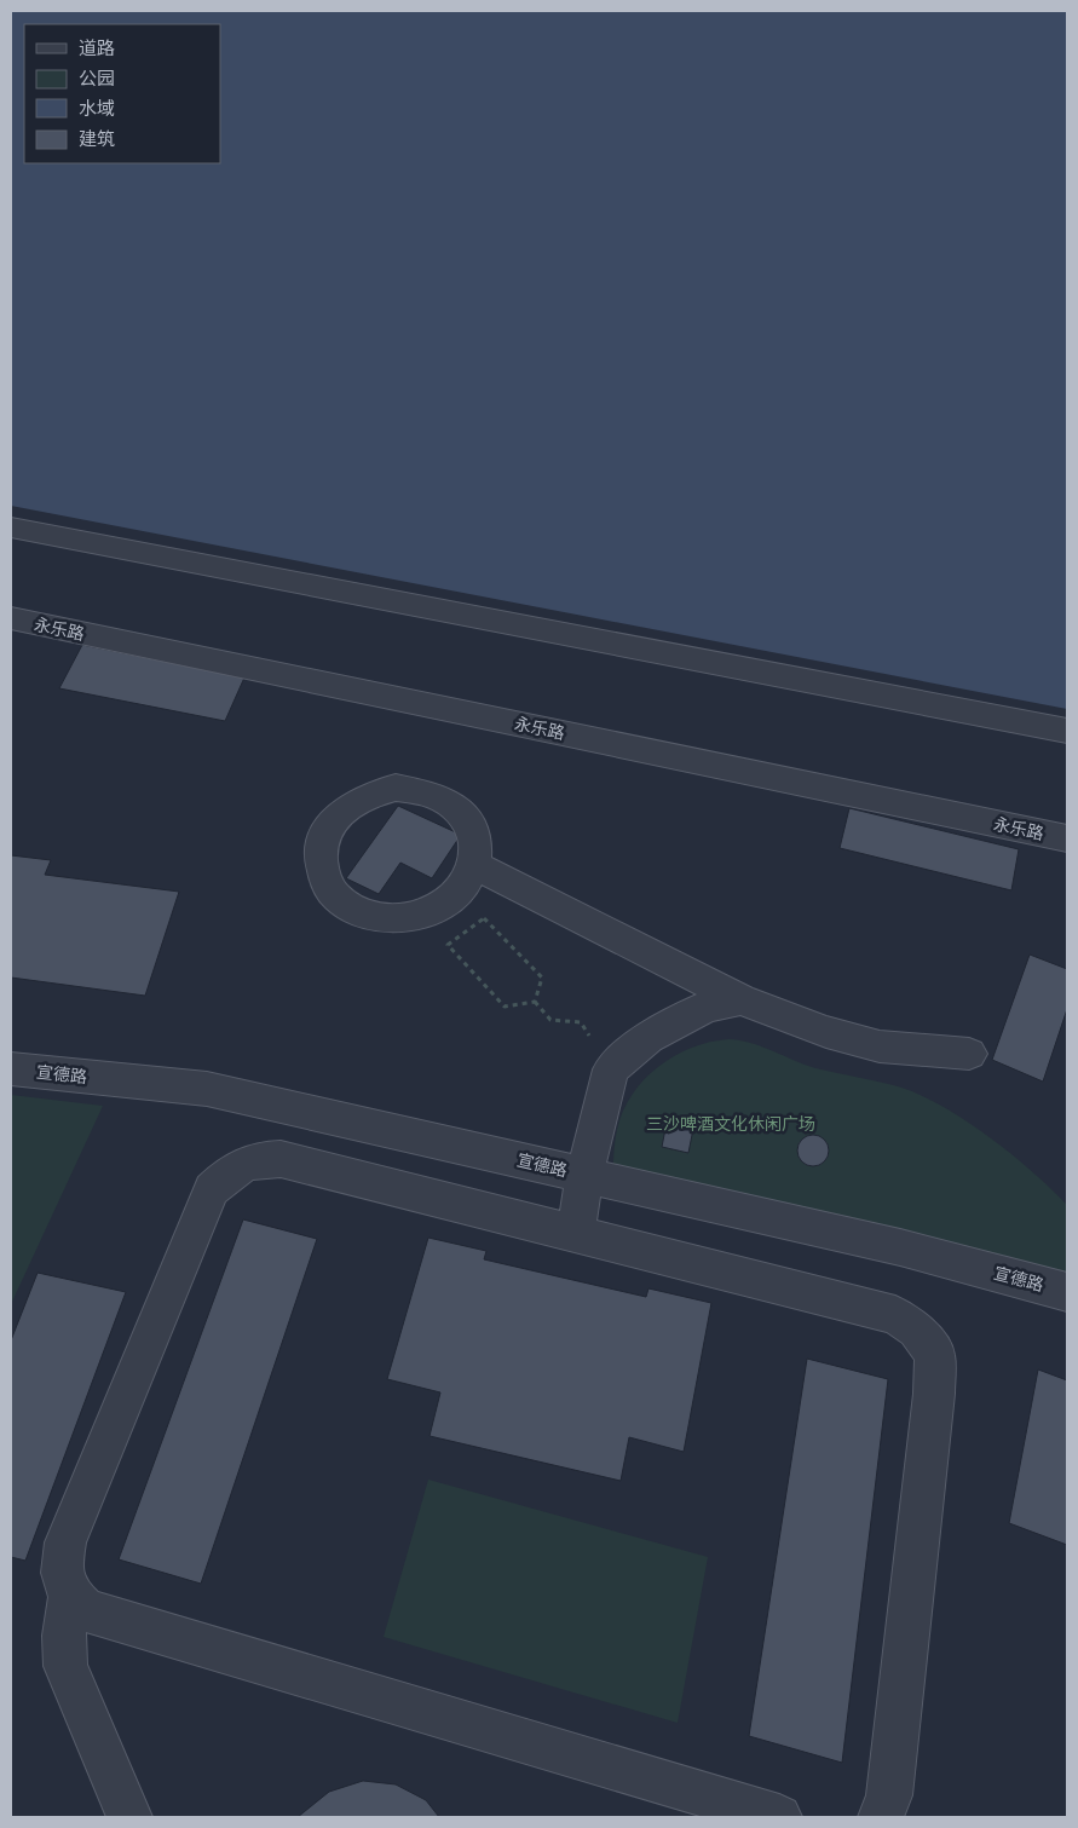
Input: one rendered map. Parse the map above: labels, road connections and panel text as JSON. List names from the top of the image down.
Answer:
{
  "streets": {
    "street": ["永乐路", "宣德路"]
  },
  "parks": ["三沙啤酒文化休闲广场"],
  "legend": [
    "道路",
    "公园",
    "水域",
    "建筑"
  ]
}
